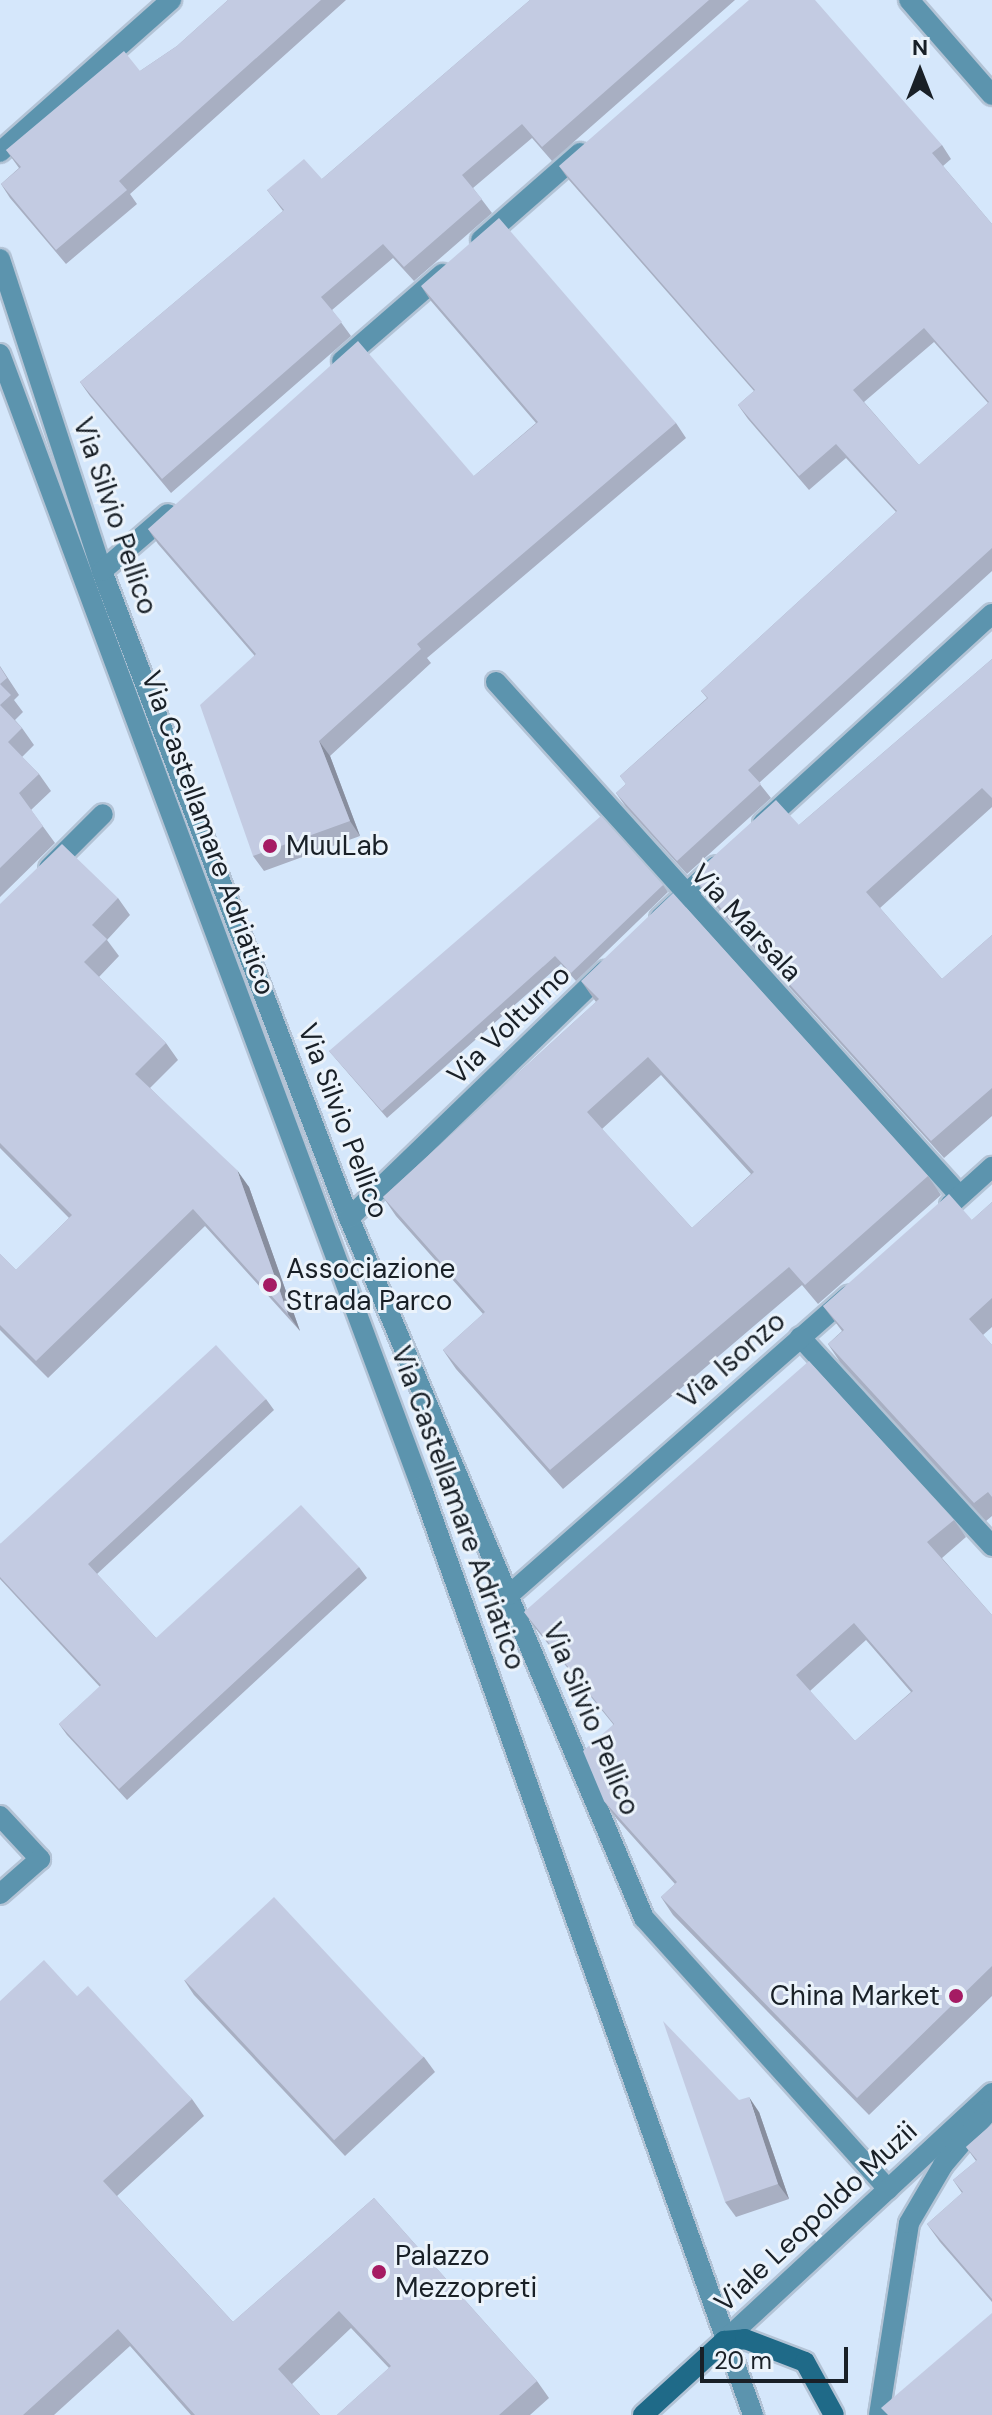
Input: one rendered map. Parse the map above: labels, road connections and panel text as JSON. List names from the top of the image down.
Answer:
{
  "streets": {
    "main road": ["Viale Leopoldo Muzii"],
    "street": [
      "Via Silvio Pellico",
      "Via Castellamare Adriatico",
      "Via Marsala",
      "Via Volturno",
      "Via Isonzo"
    ]
  },
  "crossings": [
    ["Via Silvio Pellico", "Via Volturno"],
    ["Via Silvio Pellico", "Via Isonzo"],
    ["Via Silvio Pellico", "Viale Leopoldo Muzii"],
    ["Via Castellamare Adriatico", "Viale Leopoldo Muzii"]
  ],
  "places": [
    "MuuLab",
    "Associazione Strada Parco",
    "China Market",
    "Palazzo Mezzopreti"
  ],
  "scale_bar": "20 m",
  "north": "top"
}
